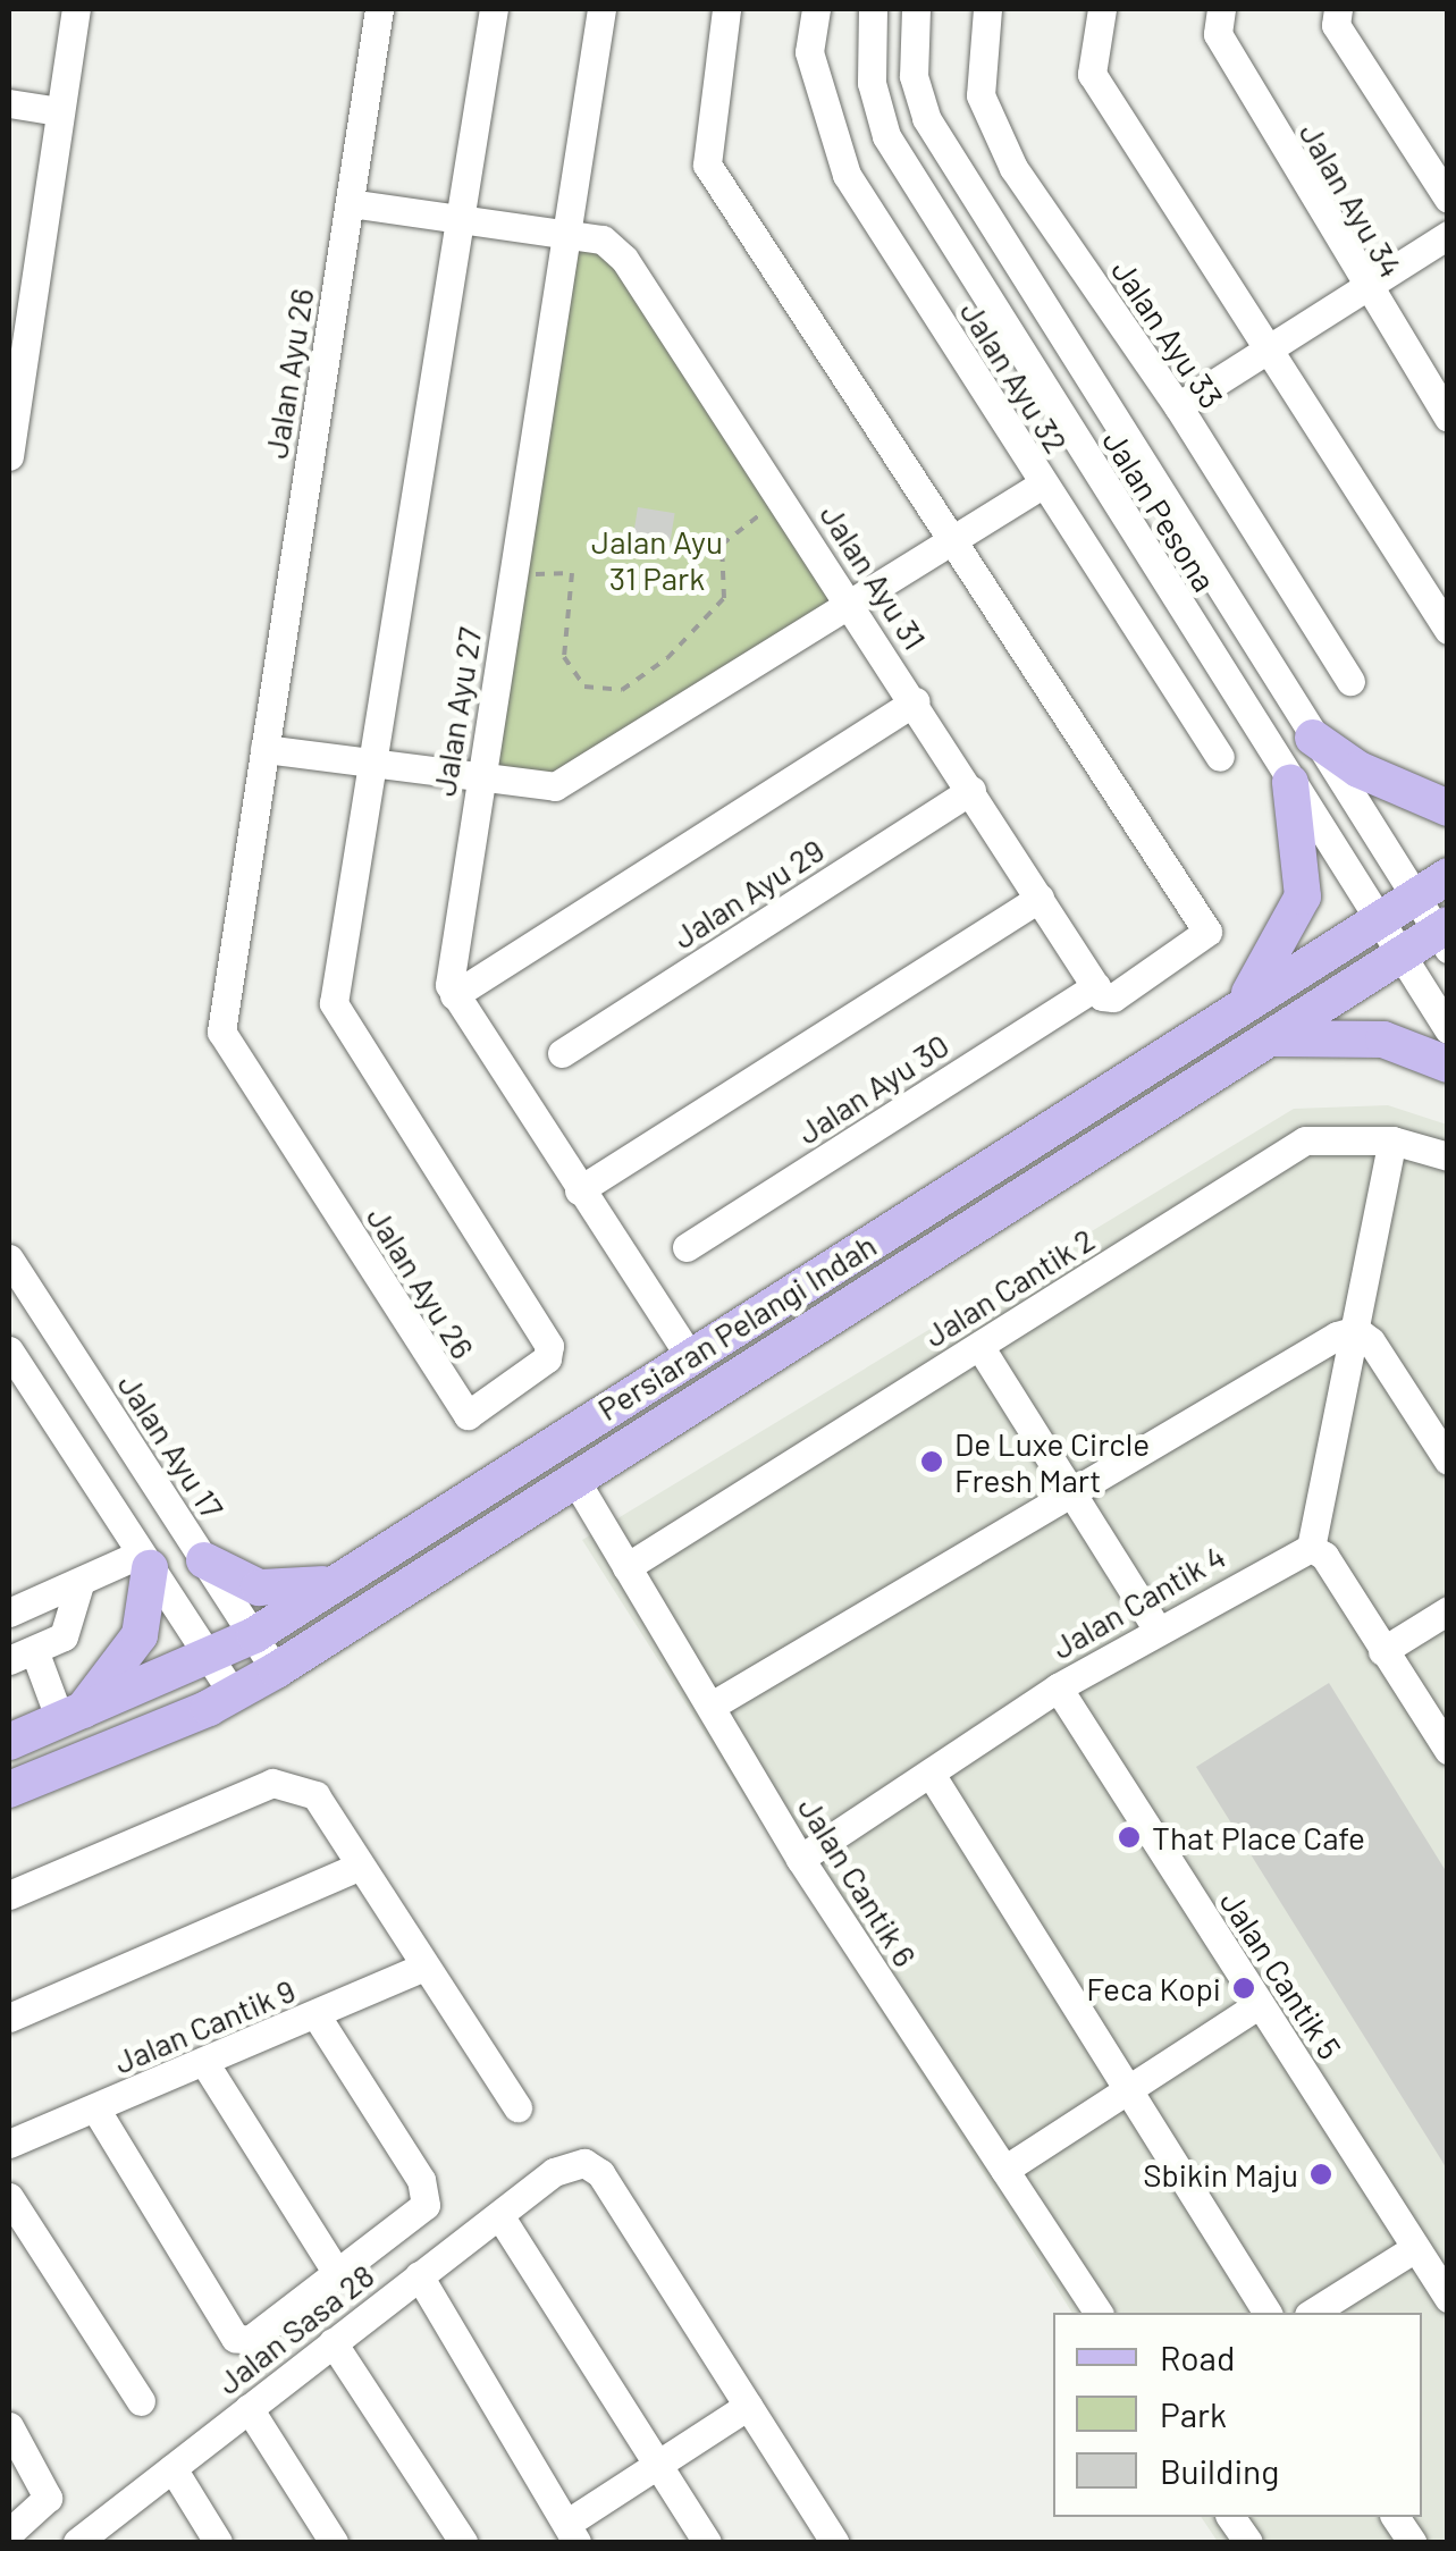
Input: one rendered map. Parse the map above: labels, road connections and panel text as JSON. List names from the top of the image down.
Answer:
{
  "streets": {
    "main road": ["Persiaran Pelangi Indah"],
    "street": [
      "Jalan Ayu 34",
      "Jalan Ayu 33",
      "Jalan Ayu 26",
      "Jalan Ayu 32",
      "Jalan Pesona",
      "Jalan Ayu 31",
      "Jalan Ayu 27",
      "Jalan Ayu 29",
      "Jalan Ayu 30",
      "Jalan Cantik 2",
      "Jalan Ayu 17",
      "Jalan Cantik 4",
      "Jalan Cantik 6",
      "Jalan Cantik 5",
      "Jalan Cantik 9",
      "Jalan Sasa 28"
    ]
  },
  "crossings": [
    ["Jalan Ayu 26", "Jalan Ayu 31"],
    ["Jalan Pesona", "Persiaran Pelangi Indah"],
    ["Jalan Ayu 31", "Jalan Ayu 27"],
    ["Jalan Ayu 31", "Jalan Ayu 29"],
    ["Jalan Ayu 31", "Jalan Ayu 30"],
    ["Jalan Cantik 2", "Jalan Cantik 6"],
    ["Persiaran Pelangi Indah", "Jalan Ayu 17"],
    ["Persiaran Pelangi Indah", "Jalan Cantik 6"],
    ["Jalan Cantik 4", "Jalan Cantik 6"],
    ["Jalan Cantik 4", "Jalan Cantik 5"]
  ],
  "parks": ["Jalan Ayu 31 Park"],
  "places": [
    "De Luxe Circle Fresh Mart",
    "That Place Cafe",
    "Feca Kopi",
    "Sbikin Maju"
  ],
  "legend": ["Road", "Park", "Building"]
}
